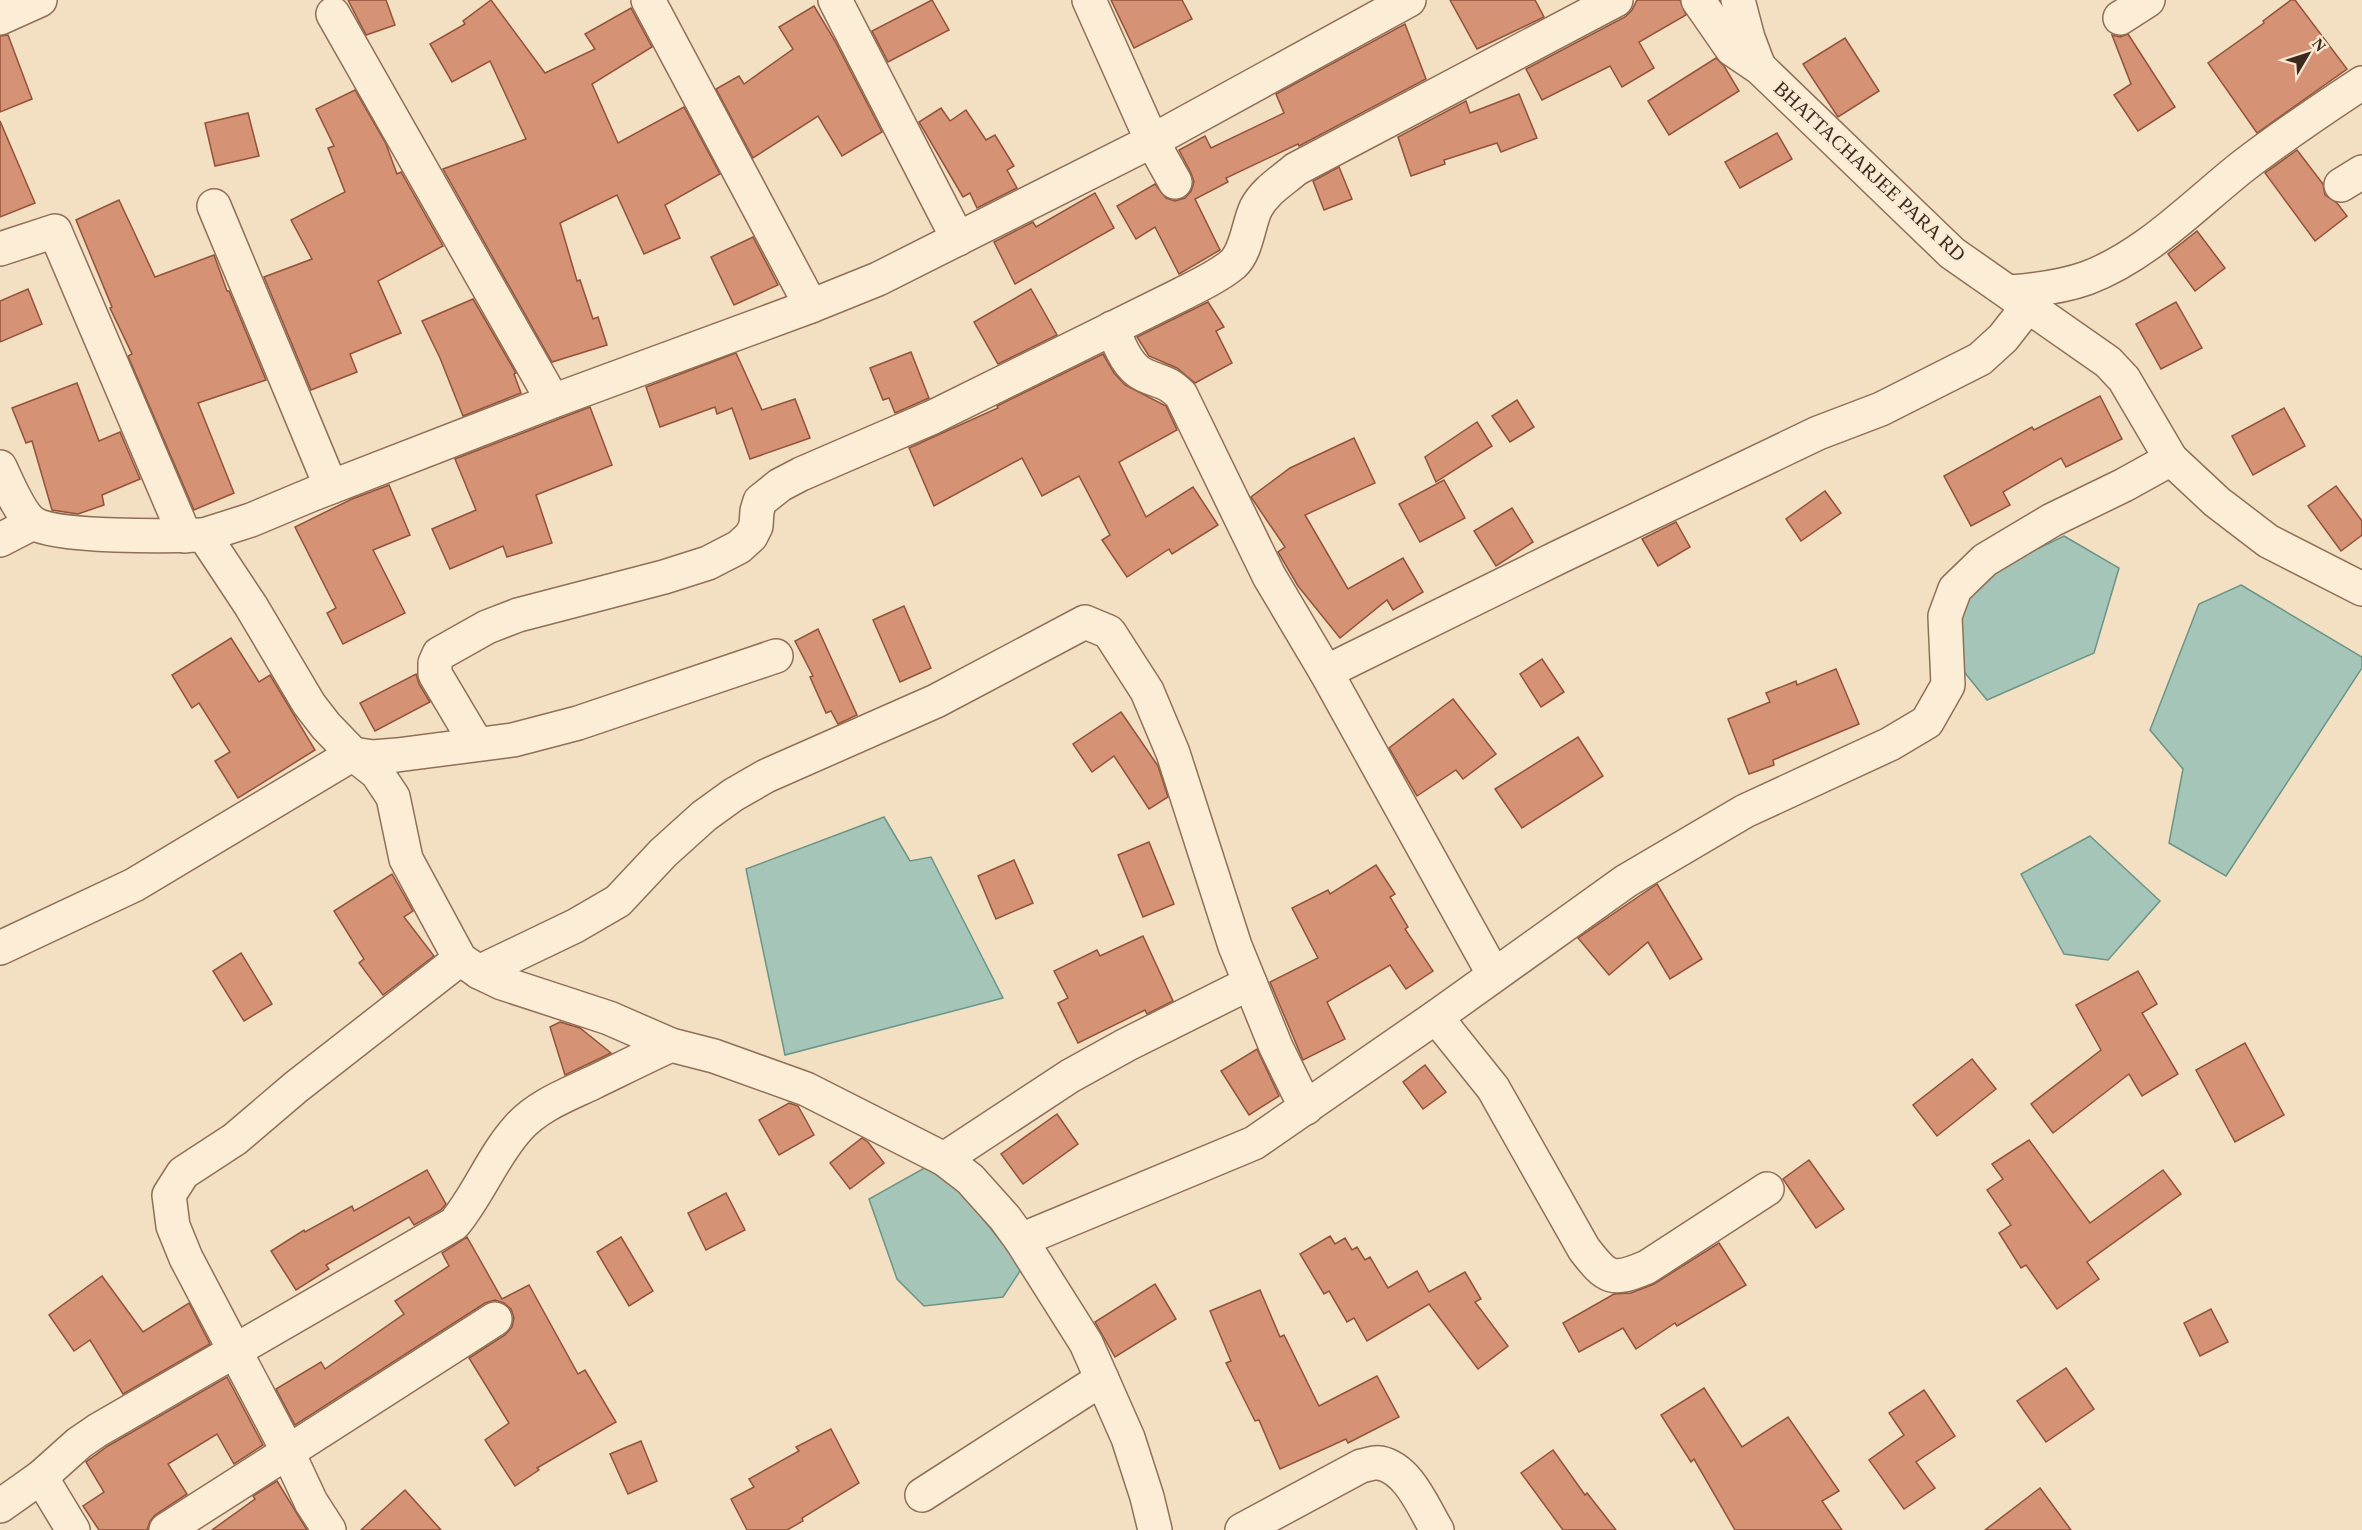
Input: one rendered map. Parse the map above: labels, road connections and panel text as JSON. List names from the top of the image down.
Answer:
{
  "streets": {
    "street": ["BHATTACHARJEE PARA RD"]
  },
  "north": "top right"
}
